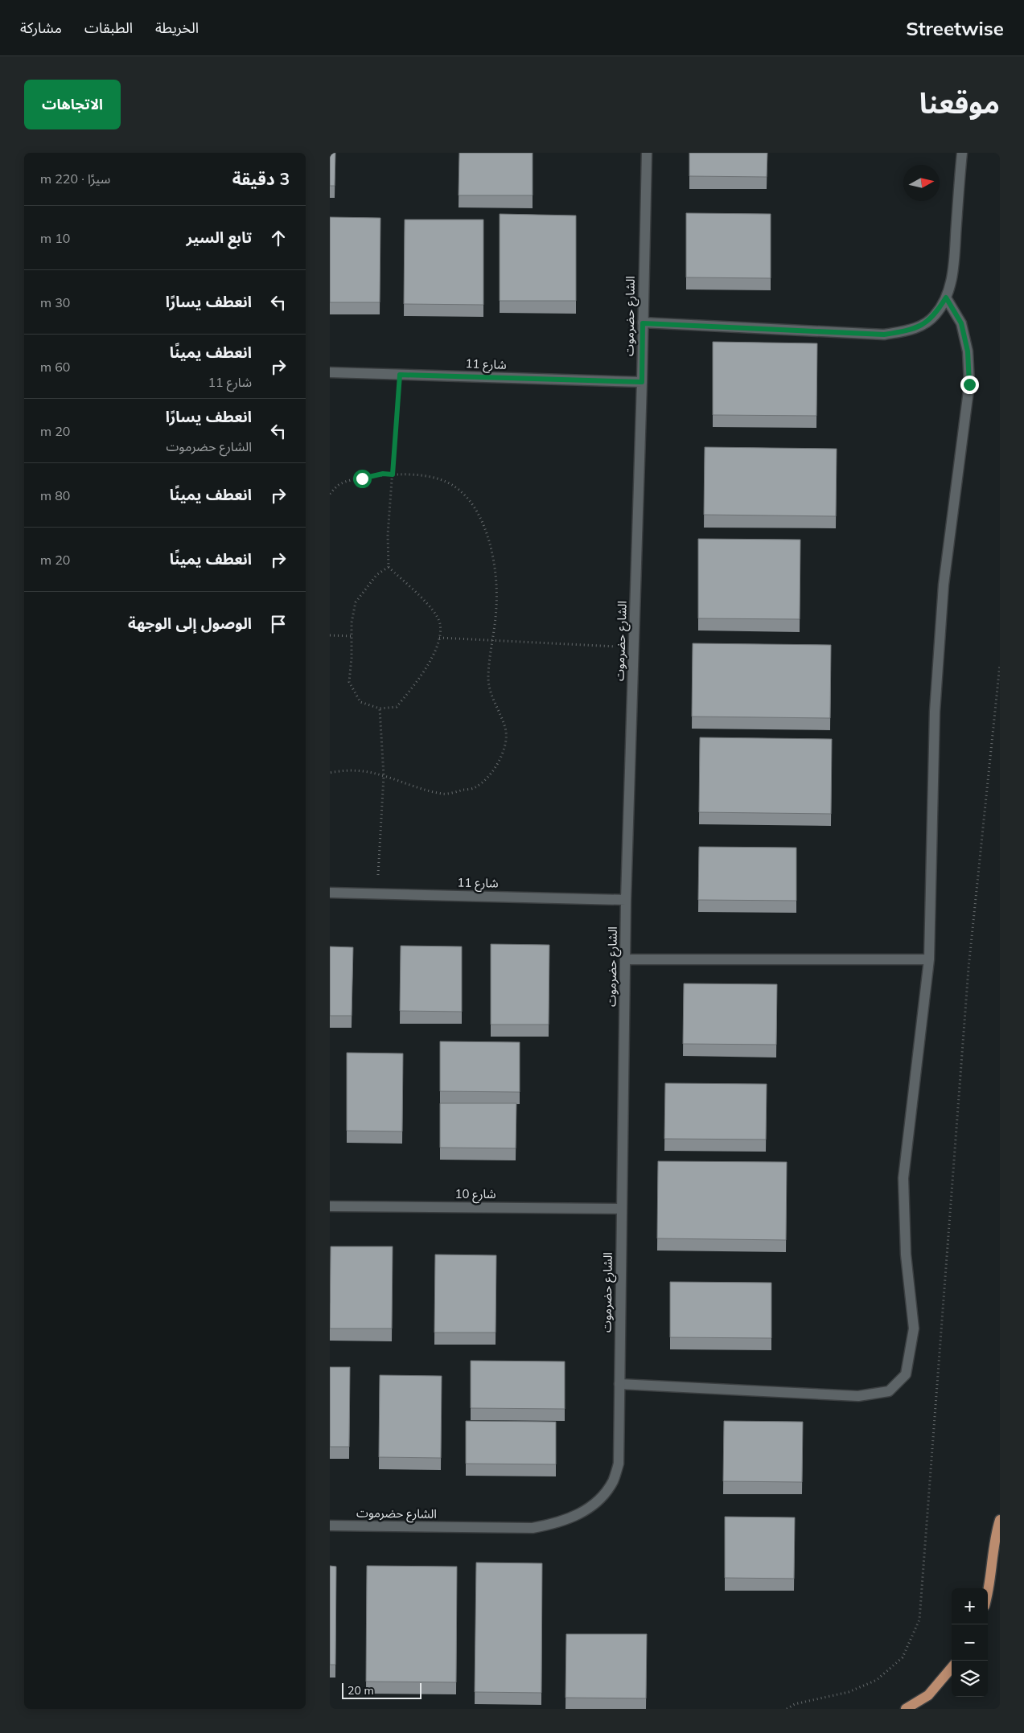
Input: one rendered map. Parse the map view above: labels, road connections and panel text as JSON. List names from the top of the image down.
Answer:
{
  "streets": {
    "street": ["الشارع حضرموت", "شارع 11", "شارع 10"]
  },
  "crossings": [
    ["الشارع حضرموت", "شارع 11"],
    ["الشارع حضرموت", "شارع 10"]
  ],
  "scale_bar": "20 m",
  "north": "right",
  "page": {
    "header": "Streetwise",
    "nav": ["الخريطة", "الطبقات", "مشاركة"],
    "title": "موقعنا",
    "buttons": "الاتجاهات",
    "heading": ["3 دقيقة", "سيرًا · 220 m"],
    "list": [
      ["تابع السير", "10 m"],
      ["انعطف يسارًا", "30 m"],
      ["انعطف يمينًا", "شارع 11", "60 m"],
      ["انعطف يسارًا", "الشارع حضرموت", "20 m"],
      ["انعطف يمينًا", "80 m"],
      ["انعطف يمينًا", "20 m"],
      "الوصول إلى الوجهة"
    ],
    "map_buttons": ["+", "−"],
    "scale": "20 m"
  }
}
